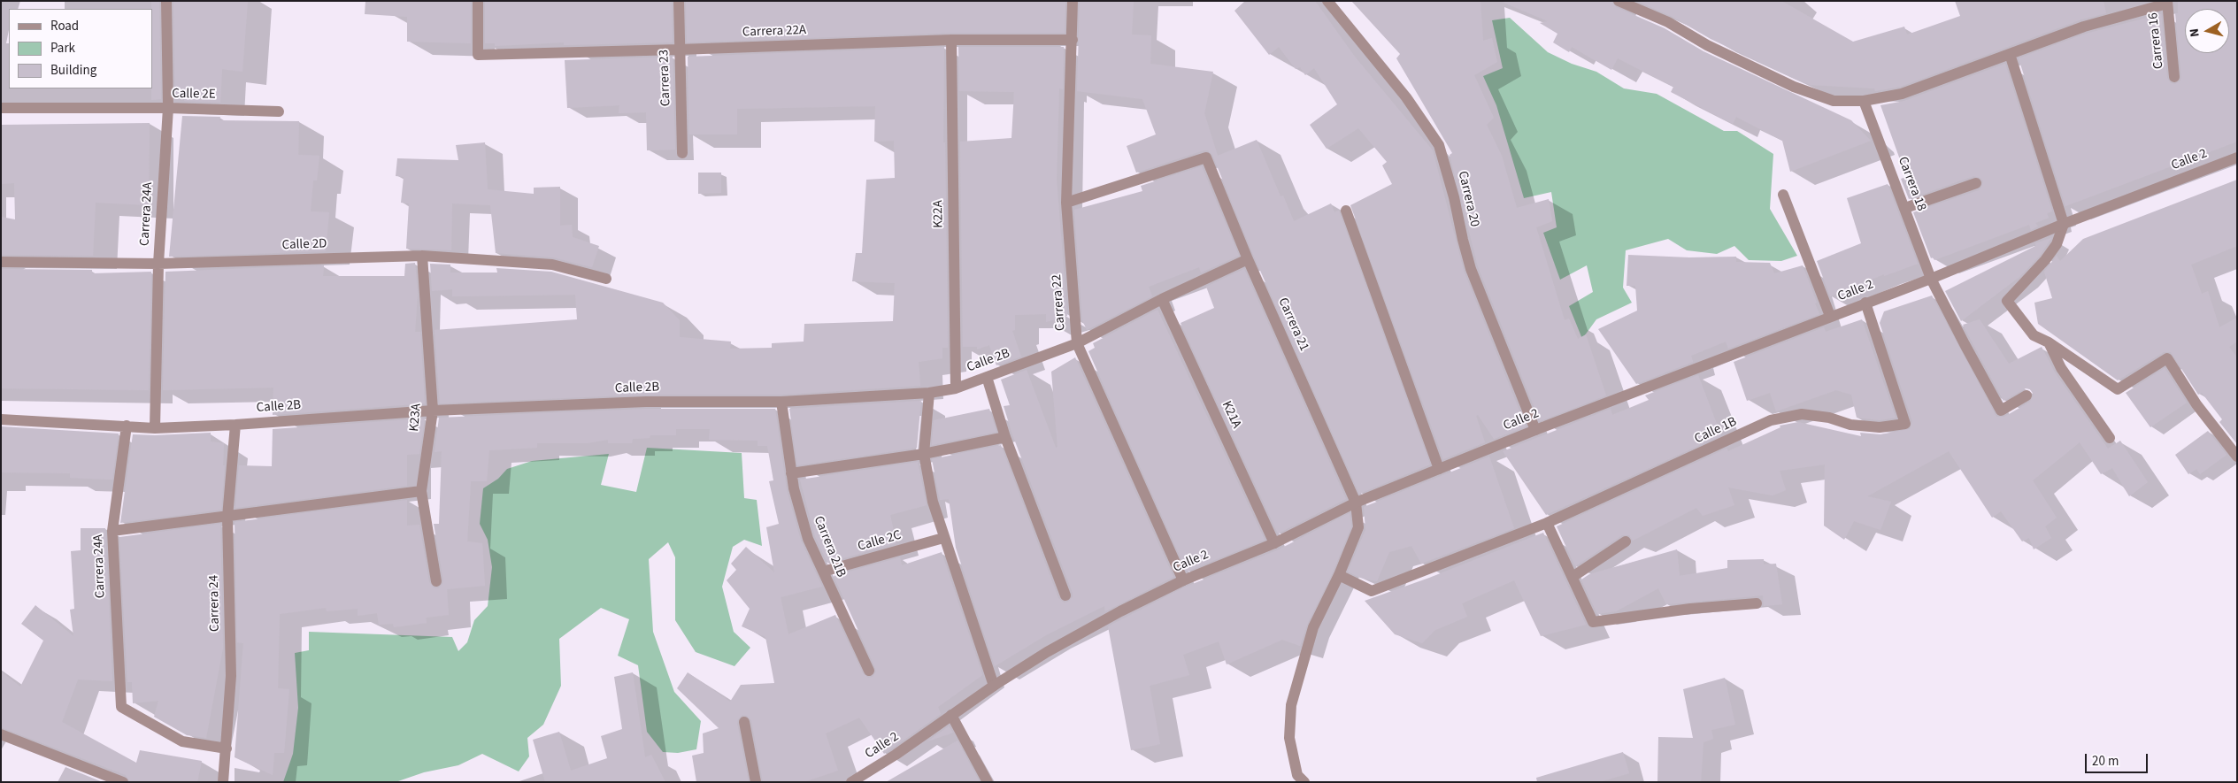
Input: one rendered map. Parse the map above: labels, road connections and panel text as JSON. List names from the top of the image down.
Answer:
{
  "streets": {
    "street": [
      "Carrera 22A",
      "Carrera 16",
      "Carrera 23",
      "Calle 2E",
      "Calle 2",
      "Carrera 18",
      "Carrera 20",
      "Carrera 24A",
      "K22A",
      "Calle 2D",
      "Carrera 22",
      "Carrera 21",
      "Calle 2B",
      "K21A",
      "K23A",
      "Calle 1B",
      "Calle 2C",
      "Carrera 21B",
      "Carrera 24"
    ]
  },
  "crossings": [
    ["Carrera 22A", "Carrera 23"],
    ["Carrera 22A", "K22A"],
    ["Carrera 22A", "Carrera 22"],
    ["Calle 2E", "Carrera 24A"],
    ["Calle 2", "Carrera 18"],
    ["Calle 2", "Carrera 20"],
    ["Calle 2", "Carrera 22"],
    ["Calle 2", "Carrera 21"],
    ["Calle 2", "K21A"],
    ["Calle 2", "Calle 1B"],
    ["Carrera 24A", "Calle 2D"],
    ["Carrera 24A", "Calle 2B"],
    ["Carrera 24A", "Carrera 24"],
    ["K22A", "Calle 2B"],
    ["Calle 2D", "K23A"],
    ["Carrera 22", "Carrera 21"],
    ["Carrera 22", "Calle 2B"],
    ["Carrera 21", "Calle 2B"],
    ["Calle 2B", "K21A"],
    ["Calle 2B", "K23A"],
    ["Calle 2B", "Carrera 21B"],
    ["Calle 2B", "Carrera 24"],
    ["Calle 2C", "Carrera 21B"]
  ],
  "legend": ["Road", "Park", "Building"],
  "scale_bar": "20 m",
  "north": "left"
}
